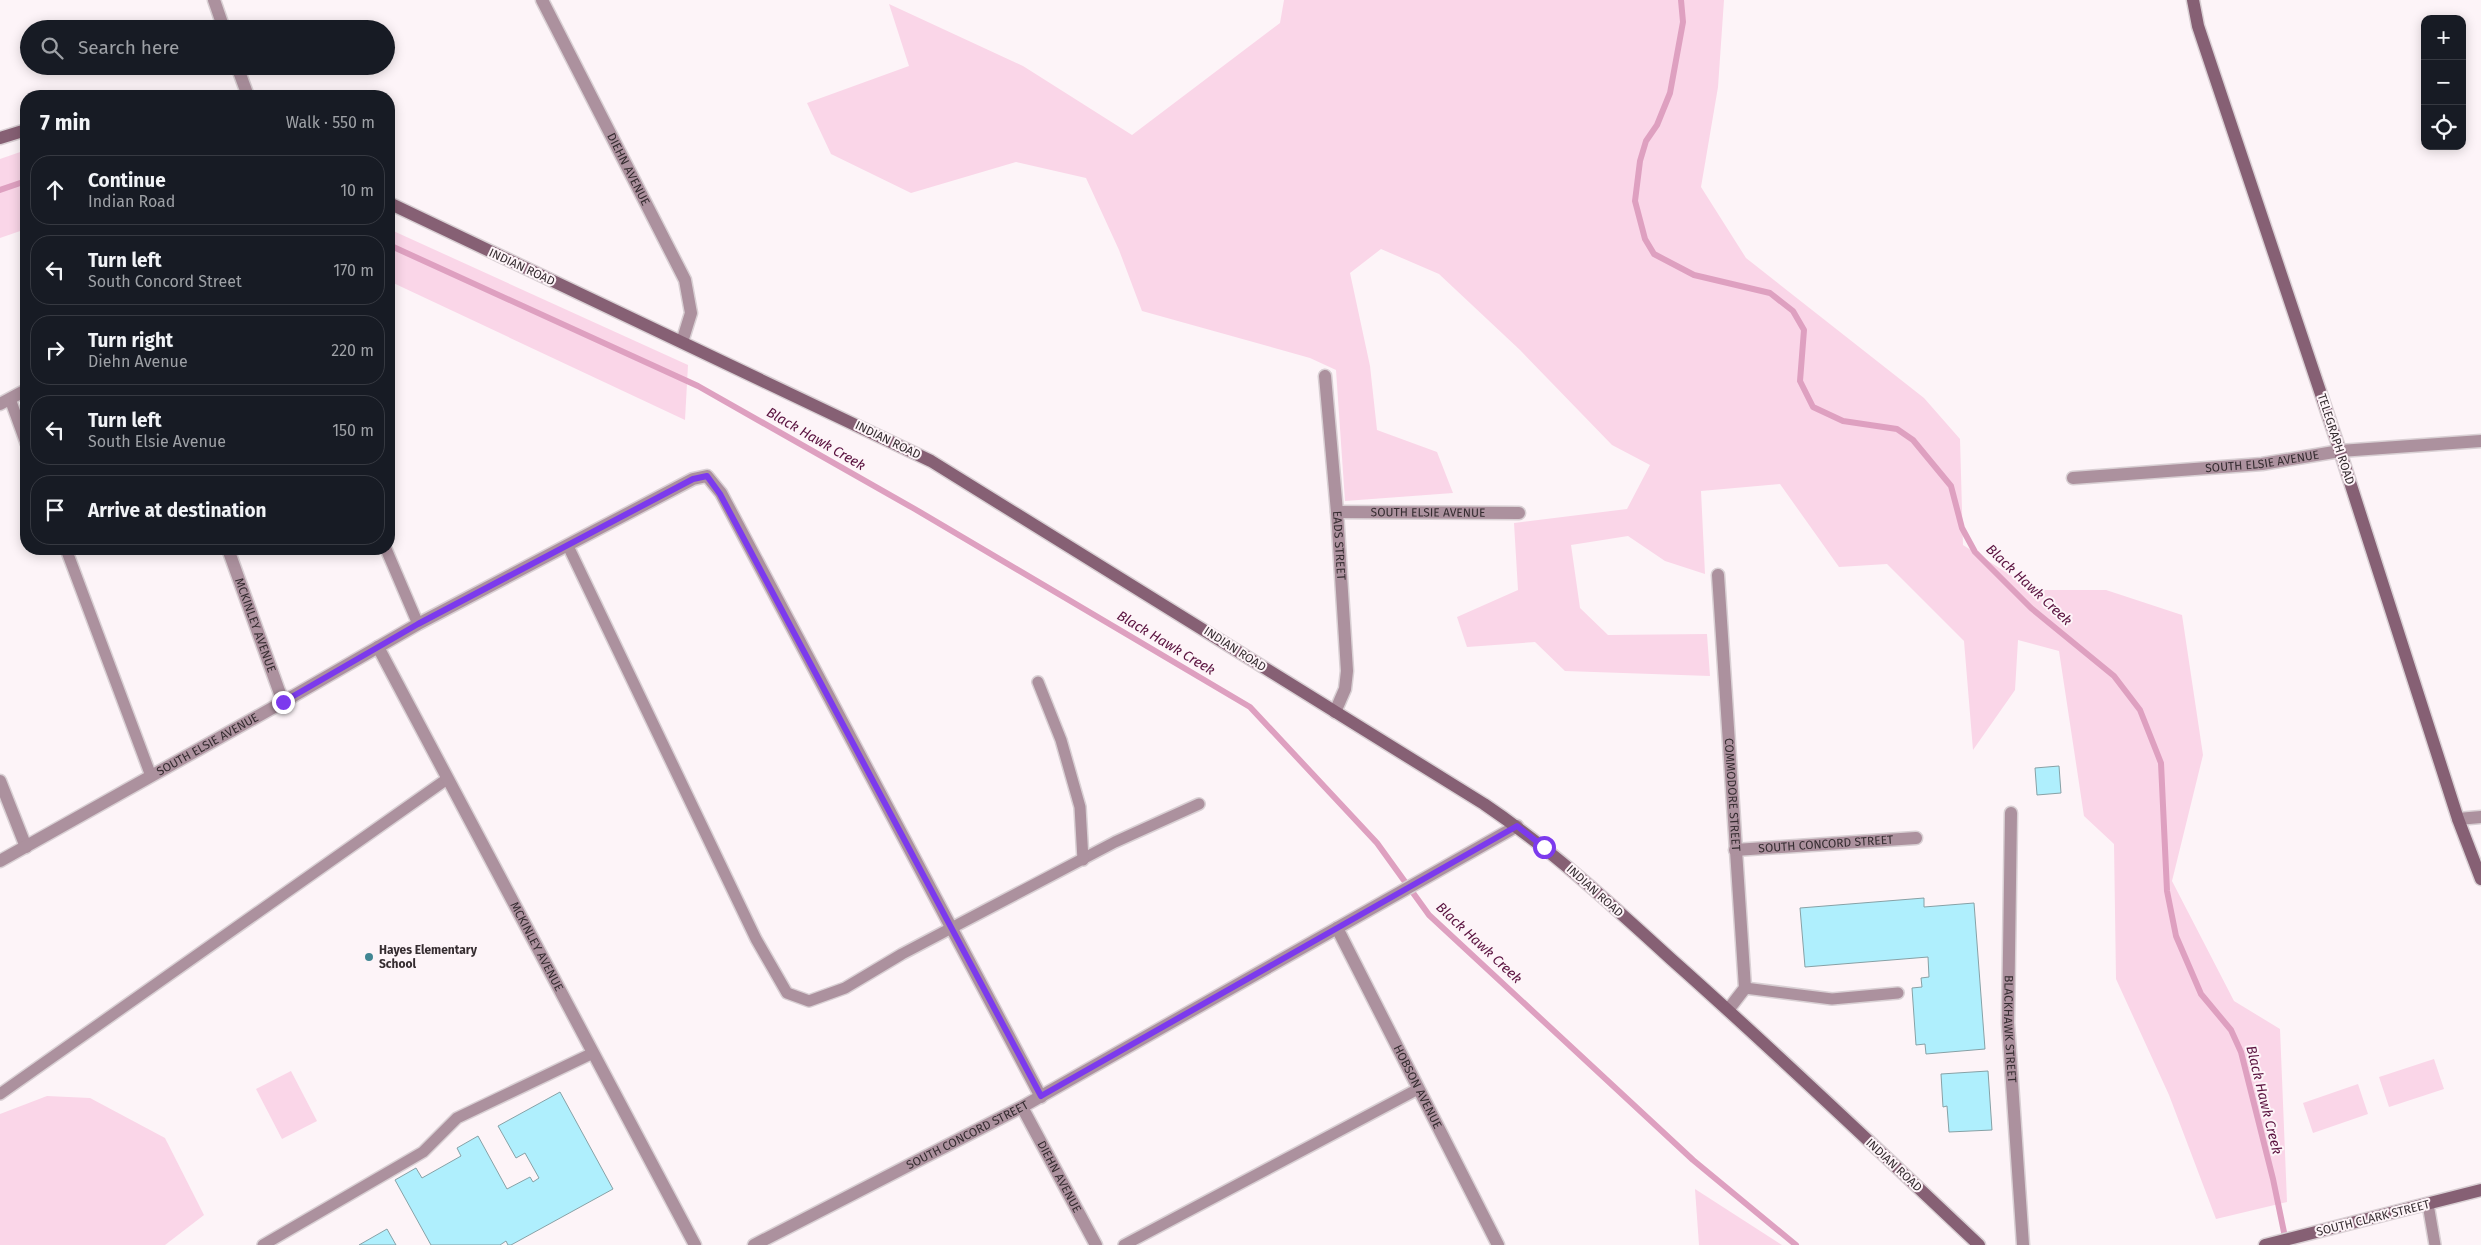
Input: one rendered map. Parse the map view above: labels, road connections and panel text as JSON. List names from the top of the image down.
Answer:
{
  "streets": {
    "street": [
      "DIEHN AVENUE",
      "INDIAN ROAD",
      "TELEGRAPH ROAD",
      "SOUTH ELSIE AVENUE",
      "EADS STREET",
      "MCKINLEY AVENUE",
      "COMMODORE STREET",
      "SOUTH CONCORD STREET",
      "BLACKHAWK STREET",
      "HOBSON AVENUE",
      "SOUTH CLARK STREET"
    ]
  },
  "crossings": [
    ["DIEHN AVENUE", "INDIAN ROAD"],
    ["DIEHN AVENUE", "SOUTH CONCORD STREET"],
    ["INDIAN ROAD", "EADS STREET"],
    ["INDIAN ROAD", "SOUTH CONCORD STREET"],
    ["TELEGRAPH ROAD", "SOUTH ELSIE AVENUE"],
    ["SOUTH ELSIE AVENUE", "EADS STREET"],
    ["SOUTH ELSIE AVENUE", "MCKINLEY AVENUE"],
    ["COMMODORE STREET", "SOUTH CONCORD STREET"],
    ["SOUTH CONCORD STREET", "HOBSON AVENUE"]
  ],
  "water": ["Black Hawk Creek"],
  "places": ["Hayes Elementary School"],
  "page": {
    "map_buttons": ["+", "−"],
    "search": "Search here",
    "heading": ["7 min", "Walk · 550 m"],
    "list": [
      ["Continue", "Indian Road", "10 m"],
      ["Turn left", "South Concord Street", "170 m"],
      ["Turn right", "Diehn Avenue", "220 m"],
      ["Turn left", "South Elsie Avenue", "150 m"],
      "Arrive at destination"
    ]
  }
}
